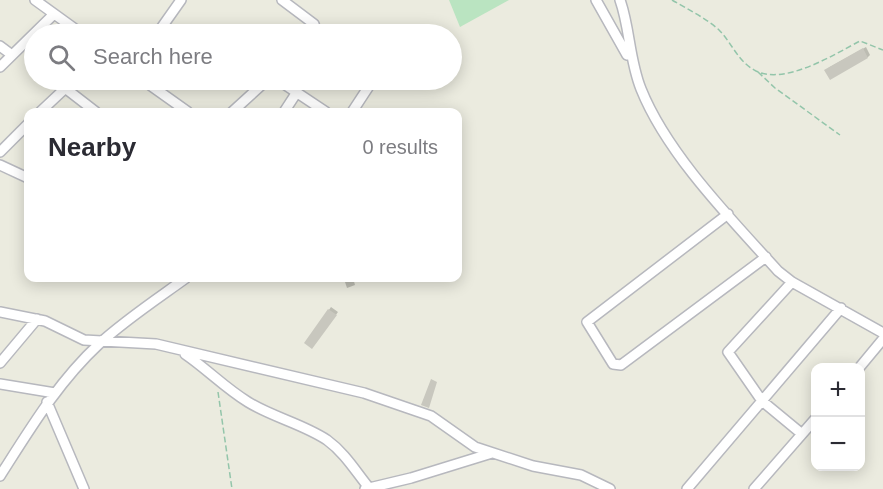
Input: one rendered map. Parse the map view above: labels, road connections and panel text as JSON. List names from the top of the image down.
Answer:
{
  "page": {
    "search": "Search here",
    "heading": ["Nearby", "0 results"],
    "map_buttons": ["+", "−"]
  }
}
